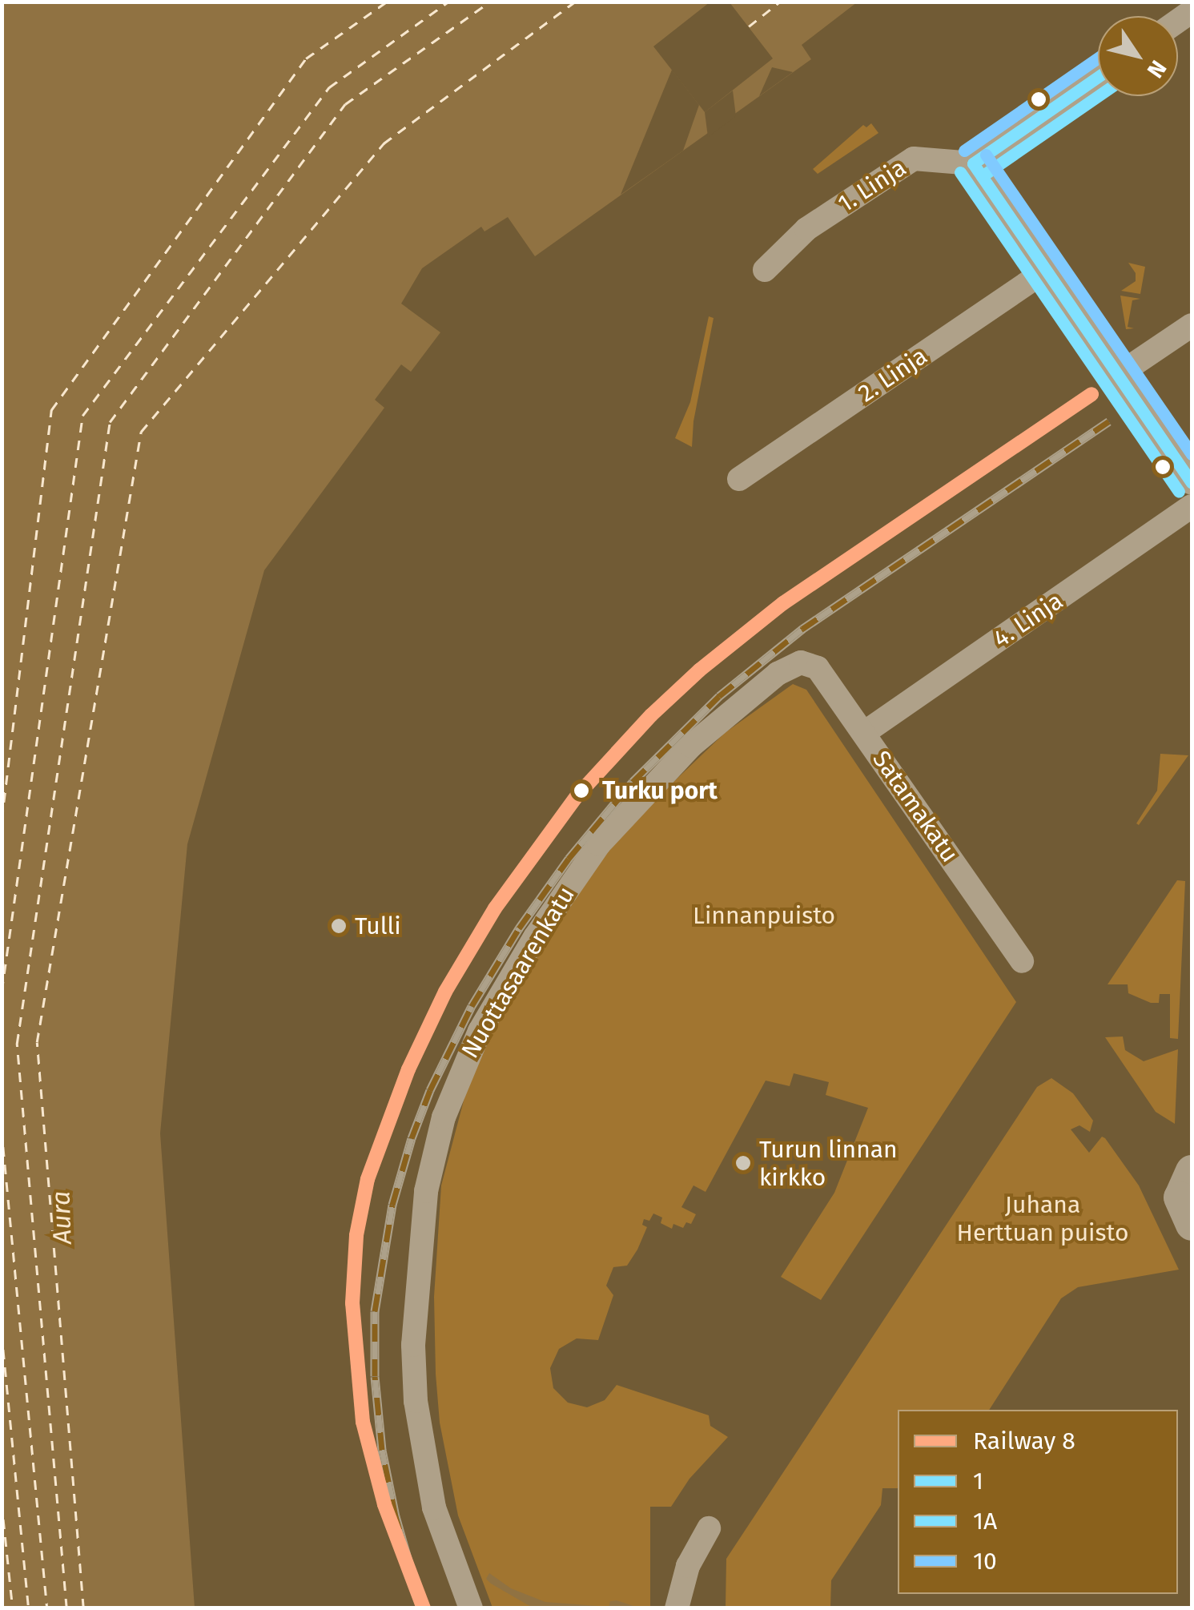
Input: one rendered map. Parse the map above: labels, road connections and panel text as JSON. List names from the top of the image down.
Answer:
{
  "streets": {
    "street": [
      "1. Linja",
      "2. Linja",
      "4. Linja",
      "Satamakatu",
      "Nuottasaarenkatu"
    ]
  },
  "crossings": [
    ["4. Linja", "Satamakatu"],
    ["Satamakatu", "Nuottasaarenkatu"]
  ],
  "water": ["Aura"],
  "parks": ["Linnanpuisto", "Juhana Herttuan puisto"],
  "places": ["Turku port", "Tulli", "Turun linnan kirkko"],
  "lines": [
    "transit line 10",
    "transit line 1",
    "transit line 1A",
    "rail line 8"
  ],
  "legend": [
    "Railway 8",
    "1",
    "1A",
    "10"
  ],
  "north": "bottom right"
}
